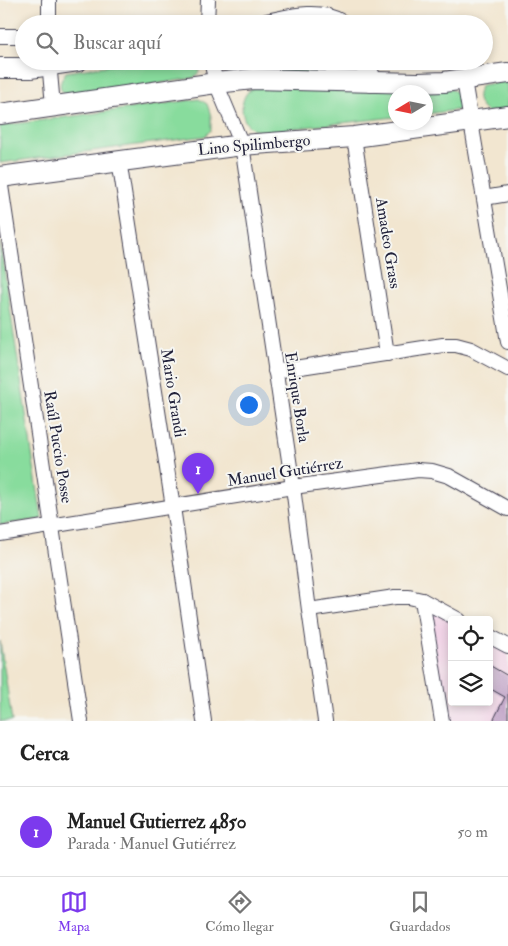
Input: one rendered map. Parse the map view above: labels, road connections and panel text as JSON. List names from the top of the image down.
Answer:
{
  "streets": {
    "main road": ["Lino Spilimbergo"],
    "street": [
      "Amadeo Grass",
      "Mario Grandi",
      "Enrique Borla",
      "Raúl Puccio Posse",
      "Manuel Gutiérrez"
    ]
  },
  "crossings": [
    ["Lino Spilimbergo", "Amadeo Grass"],
    ["Lino Spilimbergo", "Mario Grandi"],
    ["Lino Spilimbergo", "Enrique Borla"],
    ["Lino Spilimbergo", "Raúl Puccio Posse"],
    ["Mario Grandi", "Manuel Gutiérrez"],
    ["Enrique Borla", "Manuel Gutiérrez"],
    ["Raúl Puccio Posse", "Manuel Gutiérrez"]
  ],
  "north": "left",
  "page": {
    "search": "Buscar aquí",
    "pins": "1",
    "heading": "Cerca",
    "list": [
      {
        "mark": "1",
        "name": "Manuel Gutierrez 4850",
        "note": "Parada · Manuel Gutiérrez",
        "value": "50 m"
      }
    ],
    "nav": ["Mapa", "Cómo llegar", "Guardados"]
  }
}
